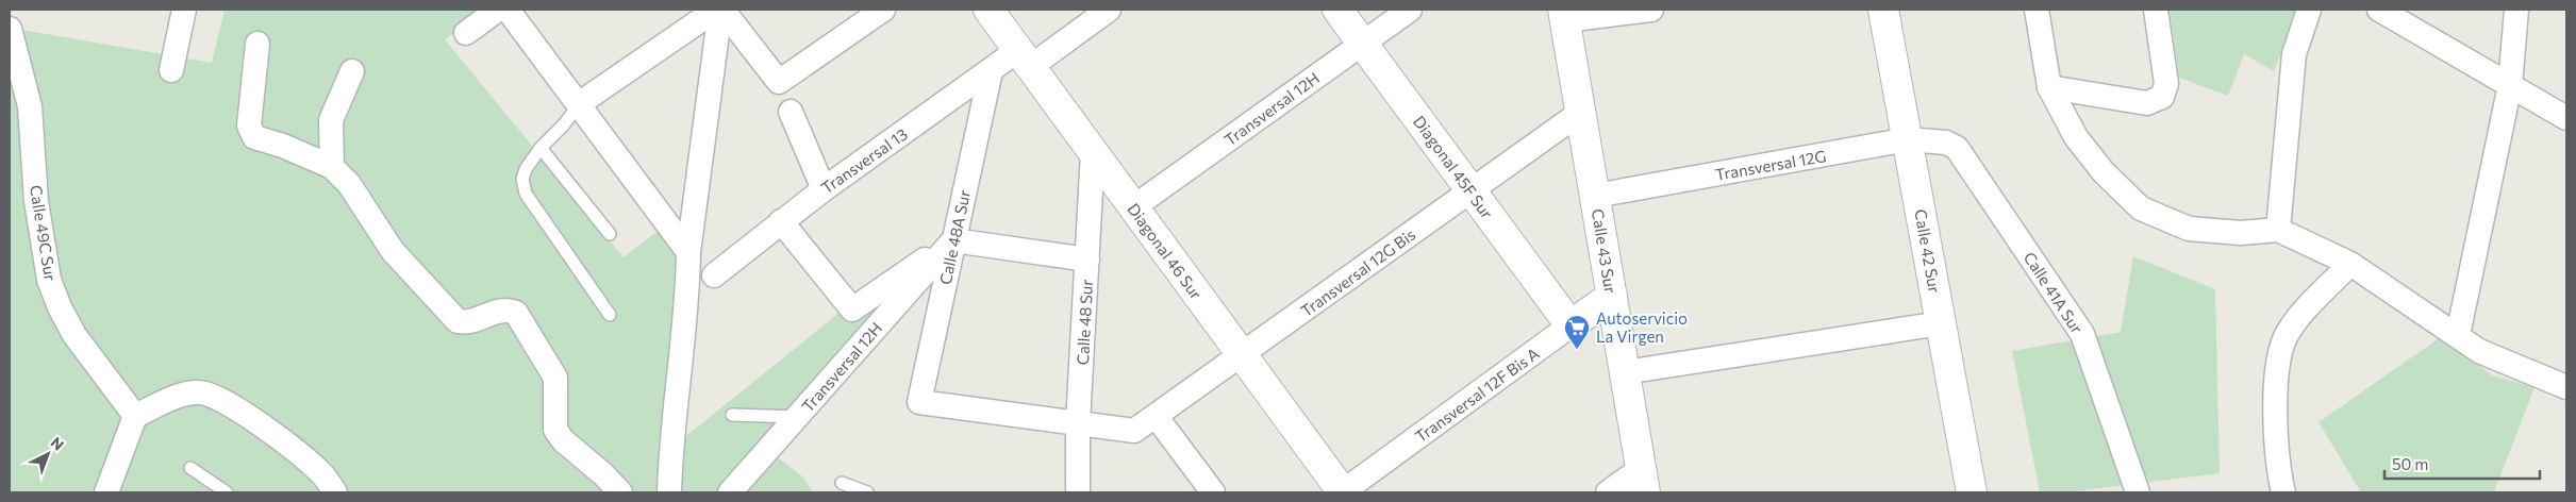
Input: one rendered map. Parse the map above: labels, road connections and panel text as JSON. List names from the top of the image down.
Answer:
{
  "streets": {
    "street": [
      "Transversal 12H",
      "Transversal 13",
      "Transversal 12G",
      "Diagonal 45F Sur",
      "Calle 49C Sur",
      "Calle 48A Sur",
      "Diagonal 46 Sur",
      "Calle 43 Sur",
      "Calle 42 Sur",
      "Transversal 12G Bis",
      "Calle 41A Sur",
      "Calle 48 Sur",
      "Transversal 12F Bis A"
    ]
  },
  "crossings": [
    ["Transversal 12H", "Diagonal 45F Sur"],
    ["Transversal 12H", "Calle 48A Sur"],
    ["Transversal 12H", "Diagonal 46 Sur"],
    ["Transversal 13", "Calle 48A Sur"],
    ["Transversal 13", "Diagonal 46 Sur"],
    ["Transversal 12G", "Calle 43 Sur"],
    ["Transversal 12G", "Calle 42 Sur"],
    ["Transversal 12G", "Calle 41A Sur"],
    ["Diagonal 45F Sur", "Transversal 12G Bis"],
    ["Diagonal 45F Sur", "Transversal 12F Bis A"],
    ["Calle 48A Sur", "Transversal 12G Bis"],
    ["Calle 48A Sur", "Calle 48 Sur"],
    ["Diagonal 46 Sur", "Transversal 12G Bis"],
    ["Diagonal 46 Sur", "Calle 48 Sur"],
    ["Diagonal 46 Sur", "Transversal 12F Bis A"],
    ["Calle 43 Sur", "Transversal 12G Bis"],
    ["Calle 43 Sur", "Transversal 12F Bis A"],
    ["Transversal 12G Bis", "Calle 48 Sur"]
  ],
  "places": {
    "supermarket": ["Autoservicio La Virgen"]
  },
  "scale_bar": "50 m",
  "north": "top right"
}
